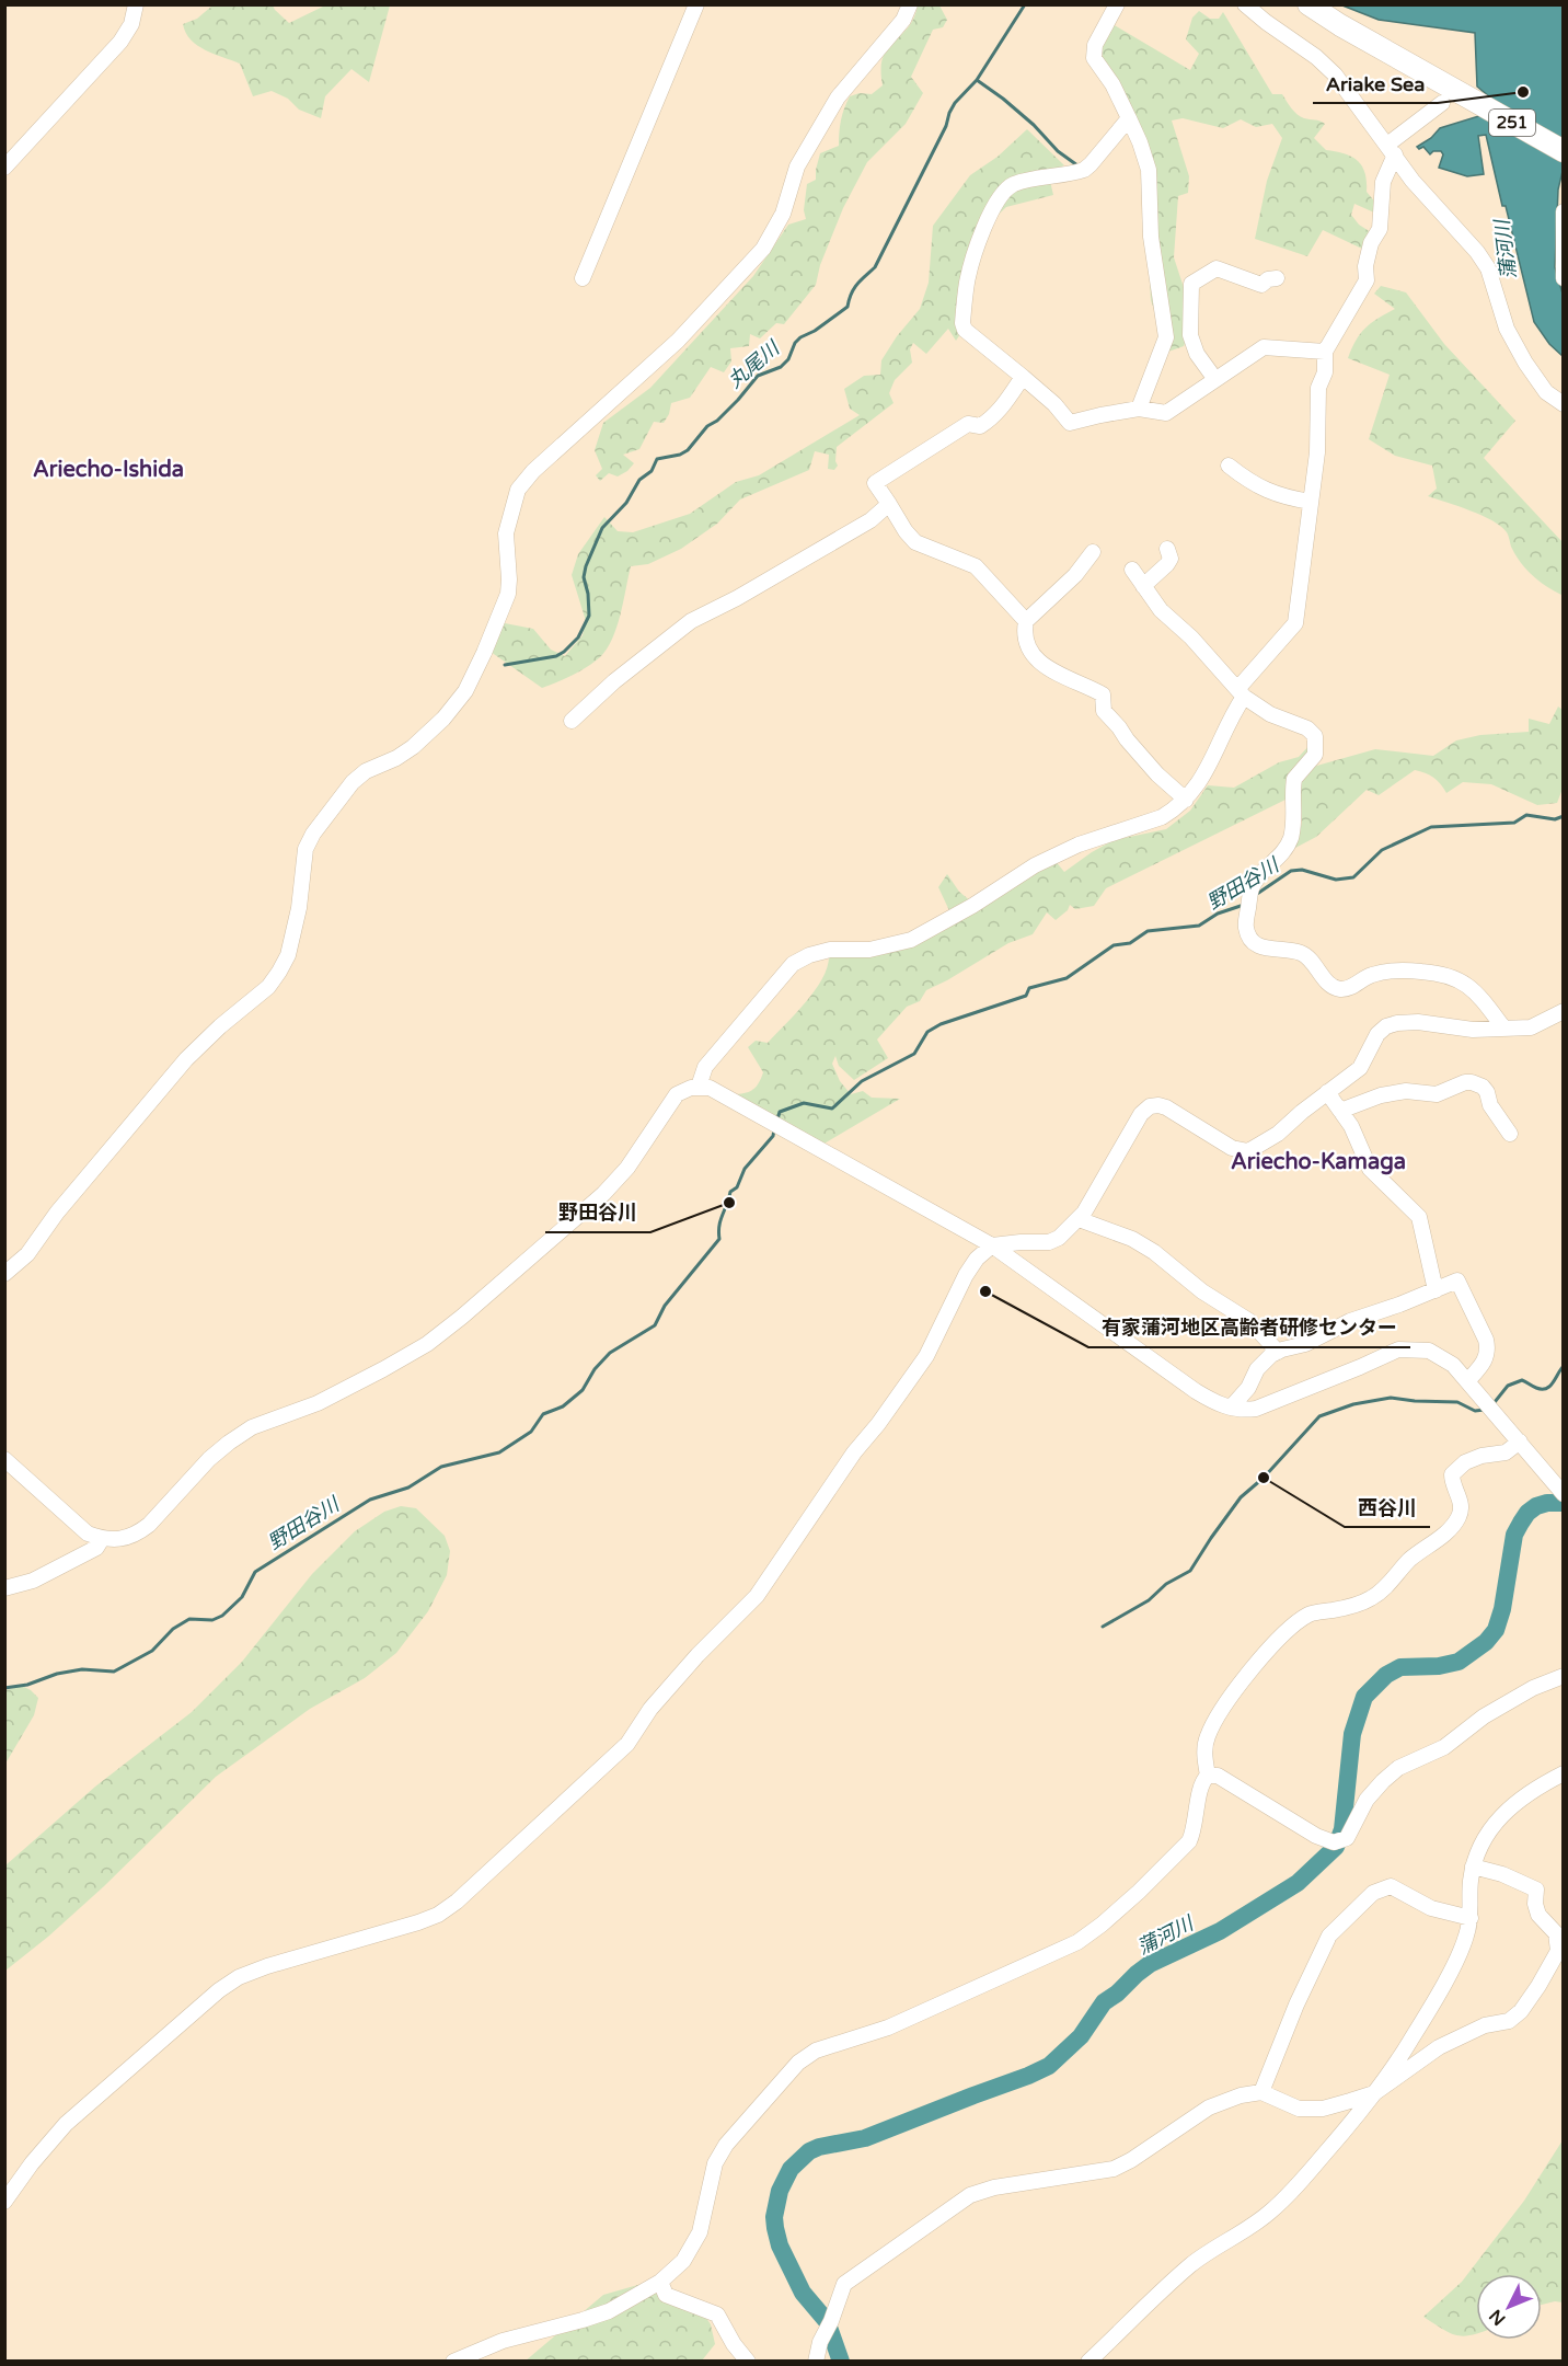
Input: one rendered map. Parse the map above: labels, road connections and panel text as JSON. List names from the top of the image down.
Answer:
{
  "streets": {
    "highway": ["251"]
  },
  "districts": ["Ariecho-Ishida", "Ariecho-Kamaga"],
  "water": ["蒲河川", "丸尾川", "野田谷川"],
  "places": [
    "Ariake Sea",
    "野田谷川",
    "有家蒲河地区高齢者研修センター",
    "西谷川"
  ],
  "north": "bottom left"
}
